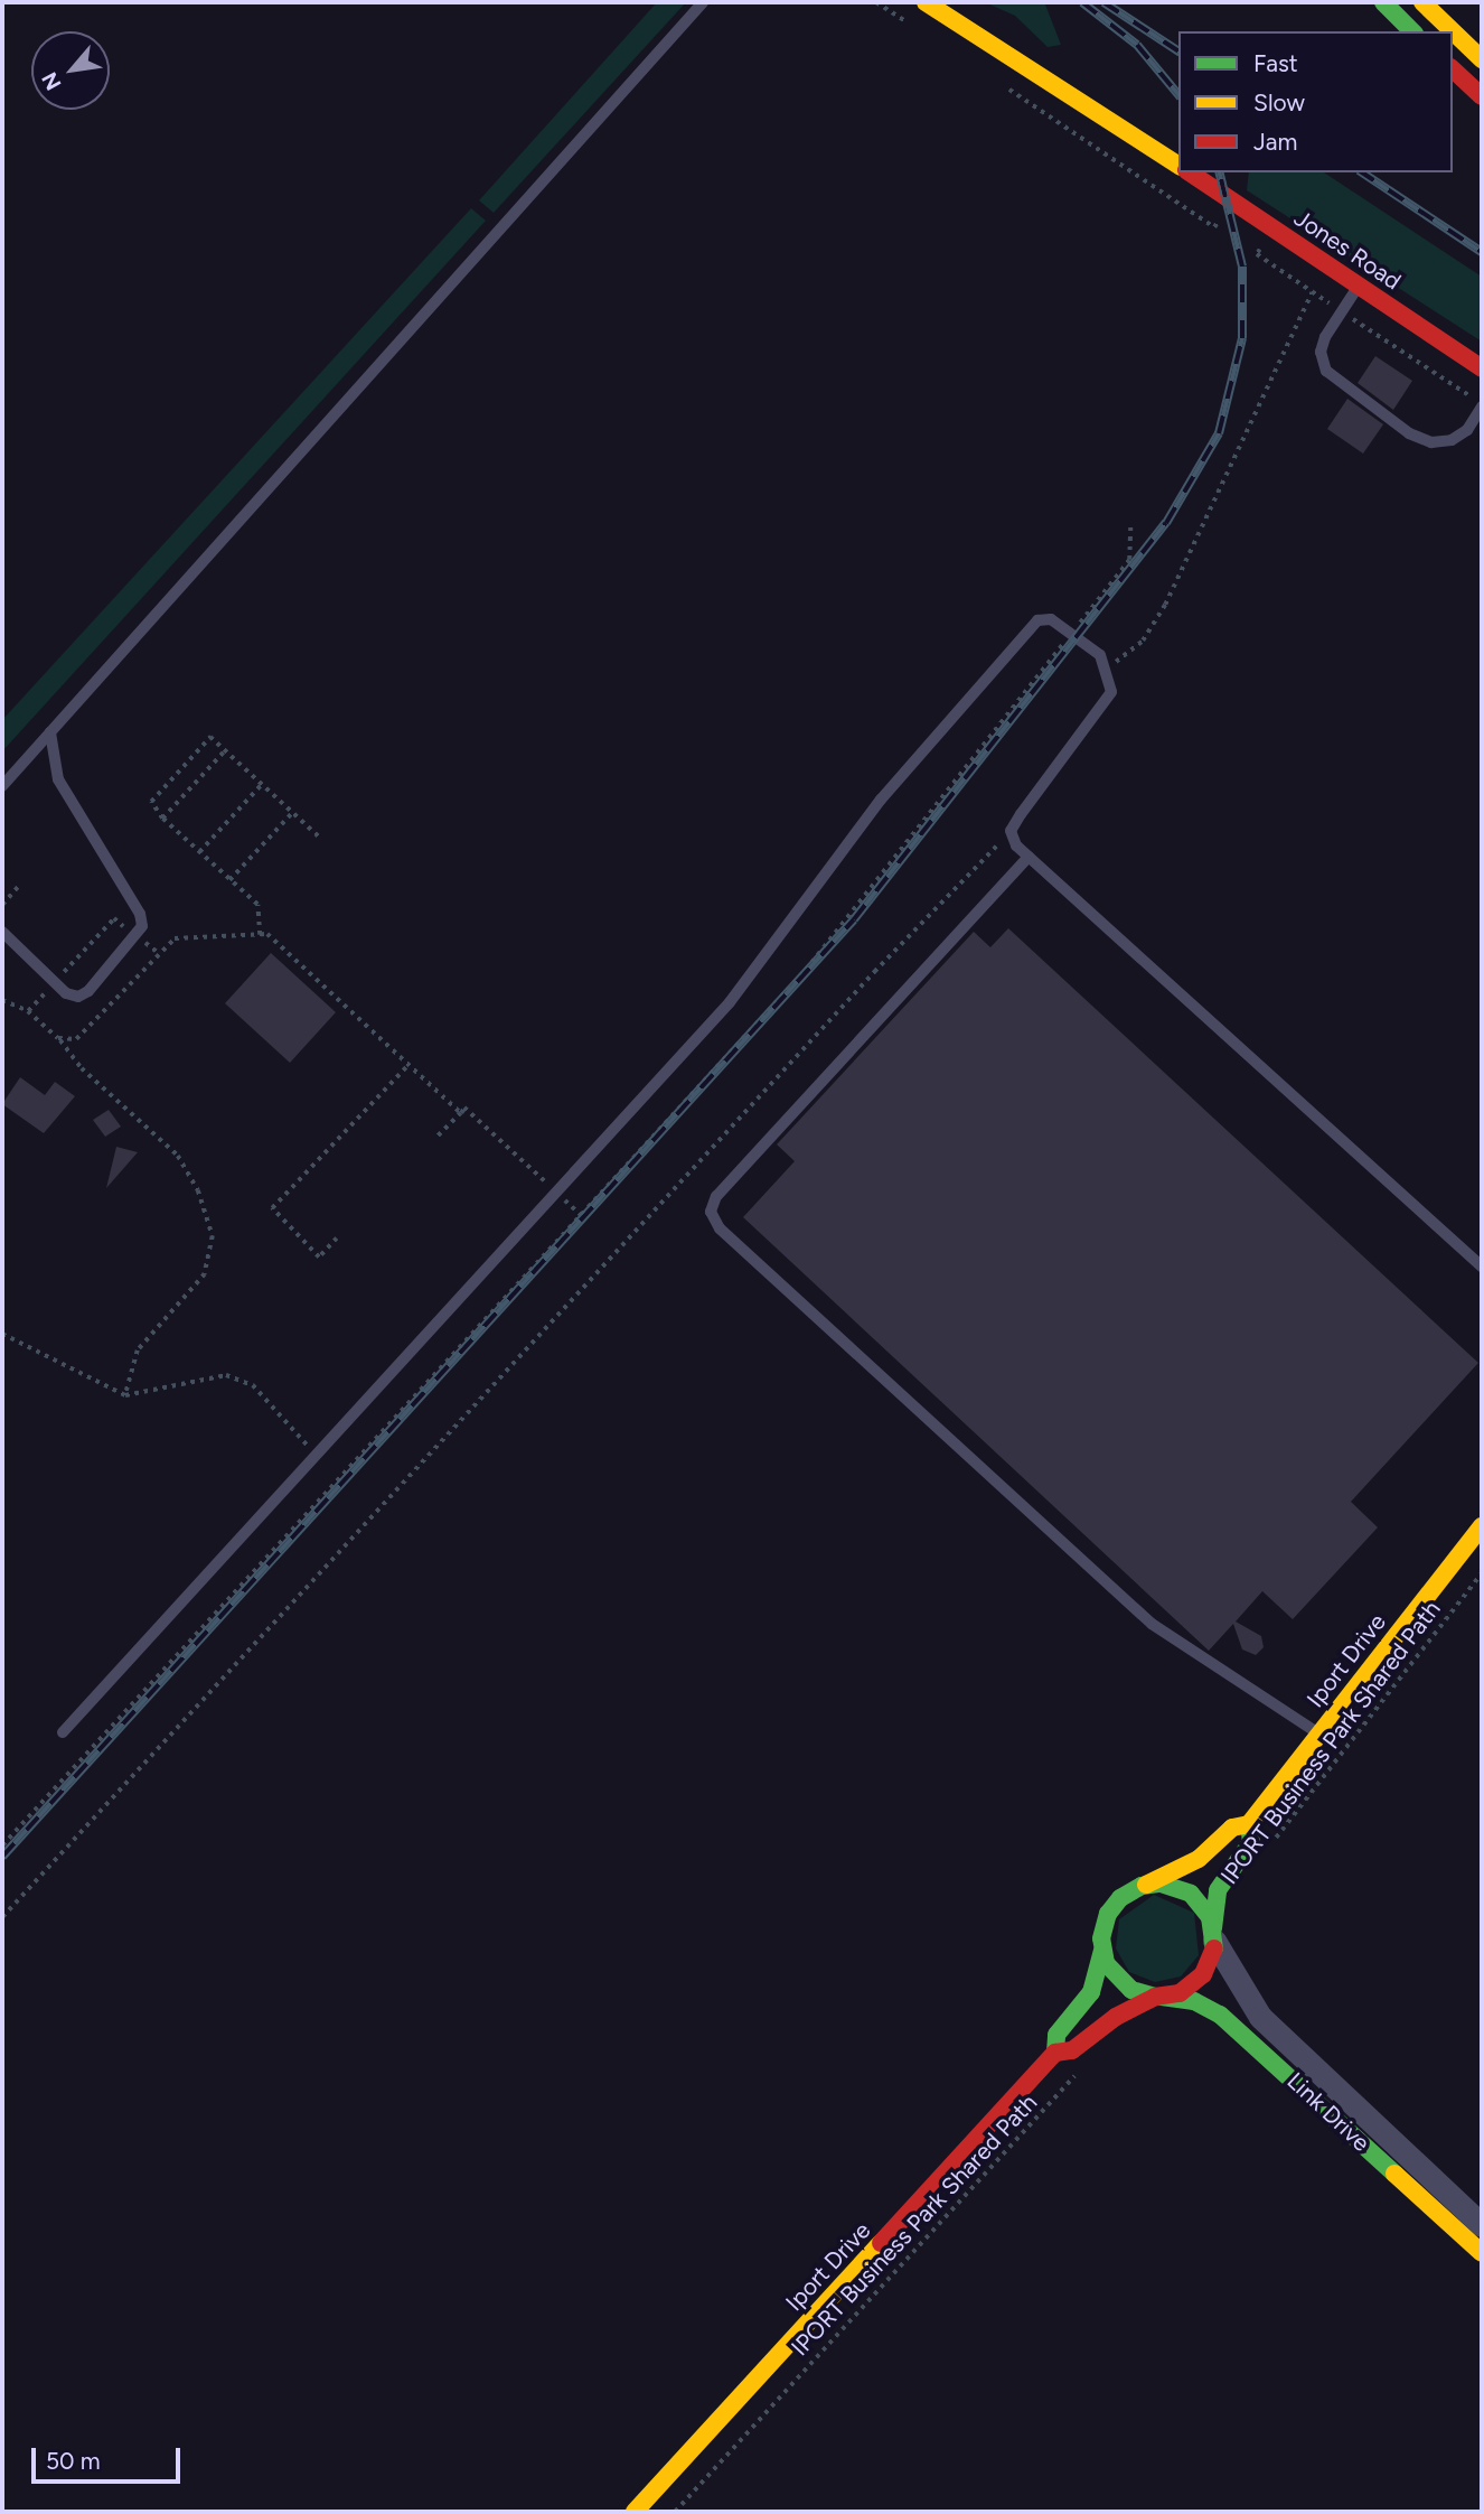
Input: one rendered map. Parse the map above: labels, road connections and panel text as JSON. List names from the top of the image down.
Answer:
{
  "streets": {
    "main road": ["Jones Road", "Iport Drive", "Link Drive"],
    "path": ["IPORT Business Park Shared Path"]
  },
  "crossings": [
    ["Iport Drive", "Link Drive"]
  ],
  "legend": ["Fast", "Slow", "Jam"],
  "scale_bar": "50 m",
  "north": "bottom left"
}
